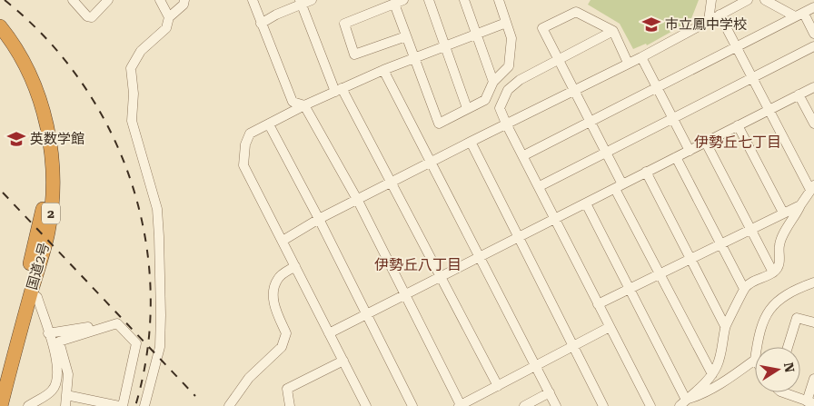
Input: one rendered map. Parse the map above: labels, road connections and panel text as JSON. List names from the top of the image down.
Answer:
{
  "streets": {
    "highway": ["2", "国道2号"]
  },
  "districts": ["伊勢丘七丁目", "伊勢丘八丁目"],
  "places": {
    "school or university": ["市立鳳中学校", "英数学館"]
  },
  "north": "right"
}
